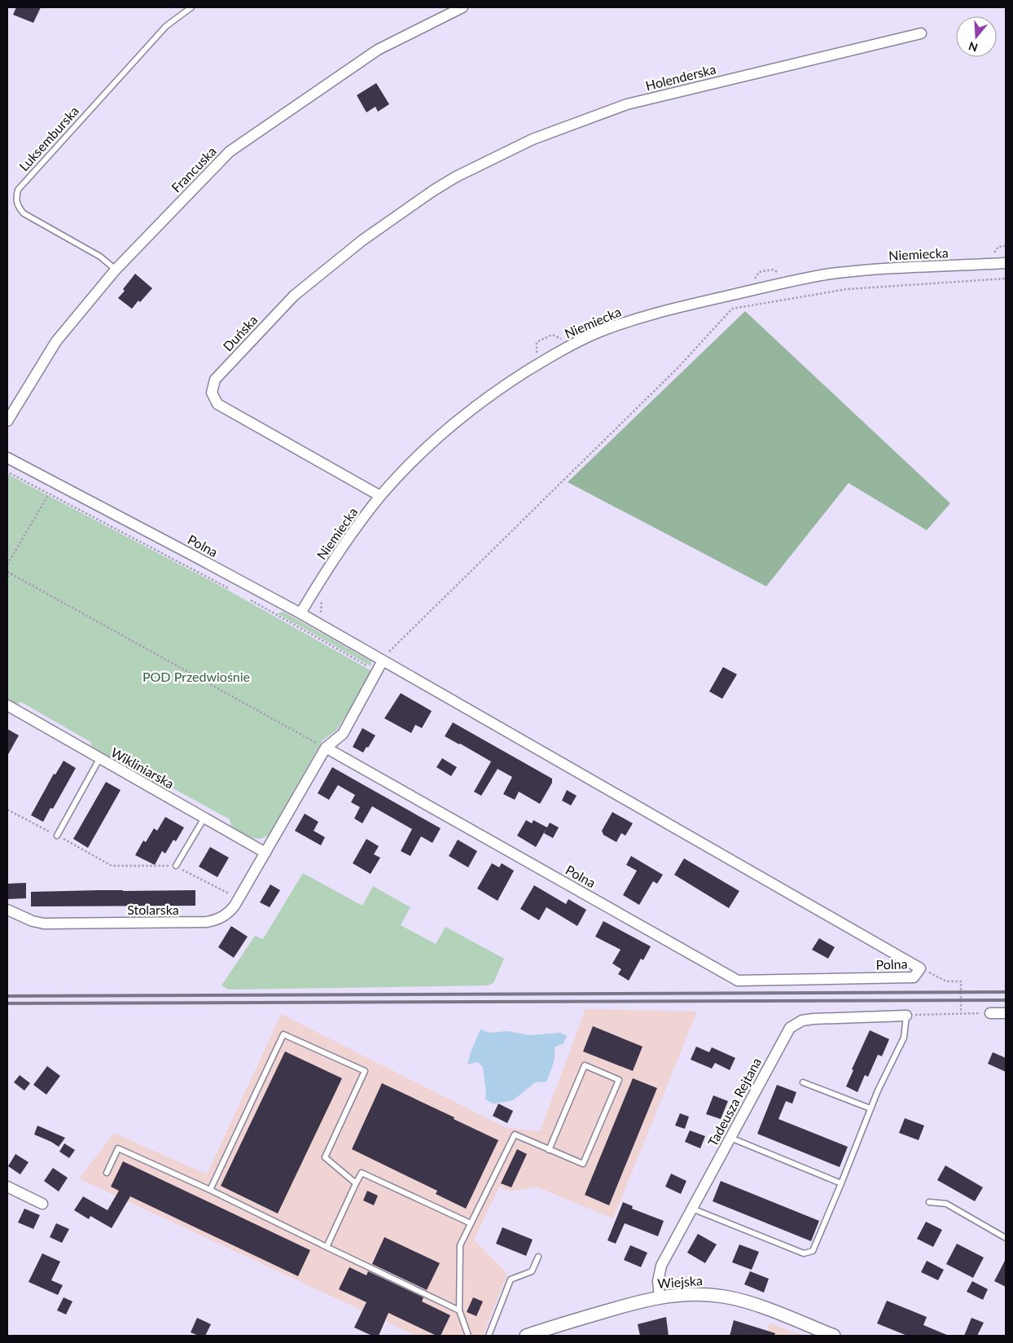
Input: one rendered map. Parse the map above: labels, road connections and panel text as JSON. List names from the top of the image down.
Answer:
{
  "streets": {
    "street": [
      "Holenderska",
      "Francuska",
      "Niemiecka",
      "Duńska",
      "Polna",
      "Wikliniarska",
      "Stolarska",
      "Tadeusza Rejtana",
      "Wiejska"
    ],
    "lane": ["Luksemburska"]
  },
  "crossings": [
    ["Holenderska", "Duńska"],
    ["Luksemburska", "Francuska"],
    ["Niemiecka", "Duńska"],
    ["Niemiecka", "Polna"],
    ["Wikliniarska", "Stolarska"],
    ["Tadeusza Rejtana", "Wiejska"]
  ],
  "parks": ["POD Przedwiośnie"],
  "north": "bottom"
}
